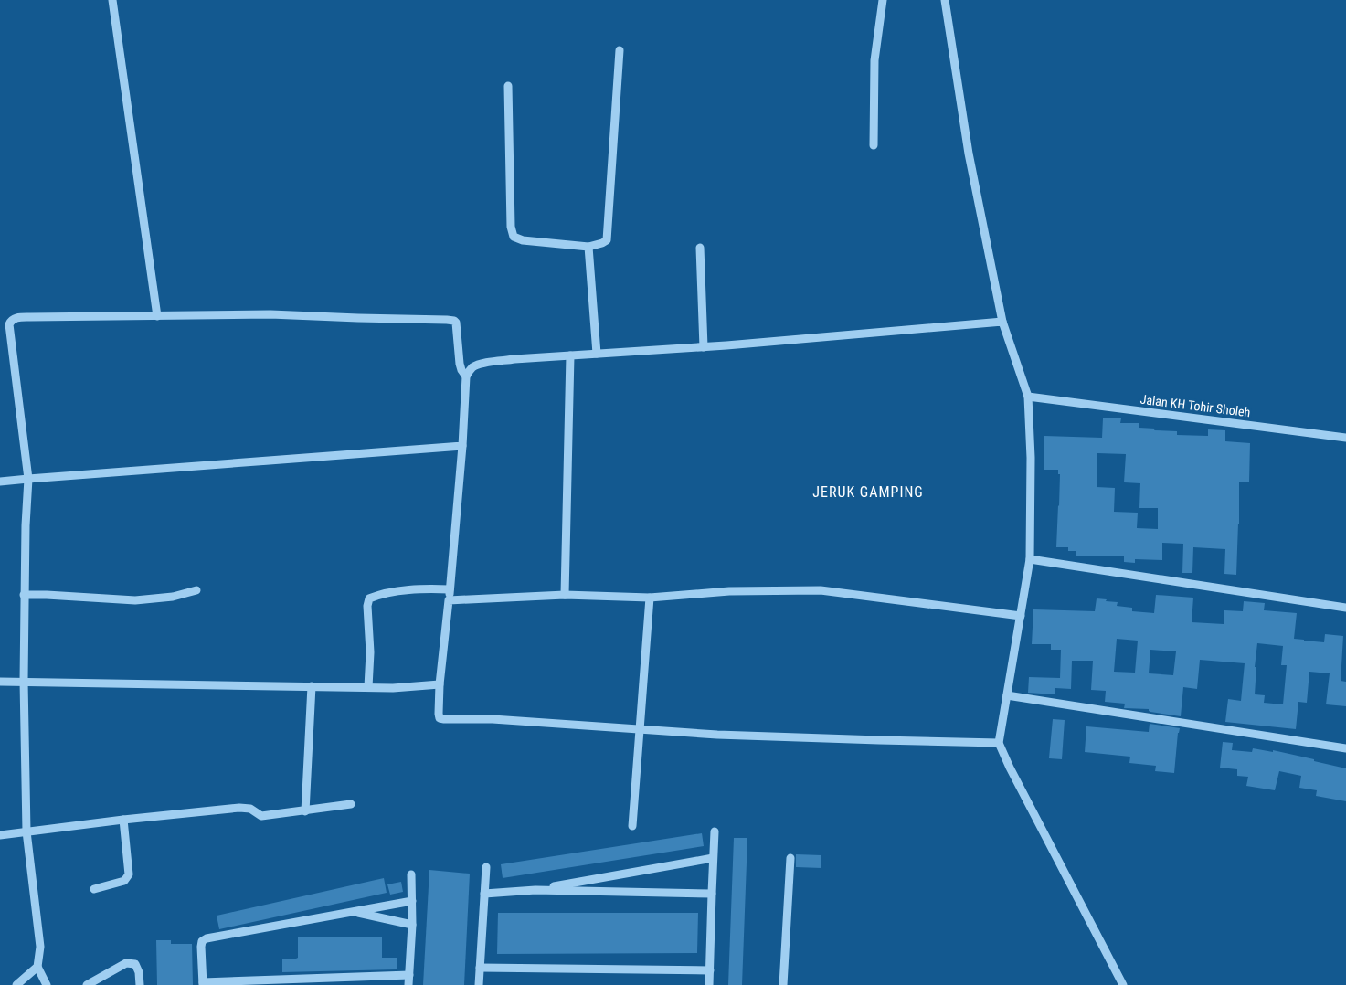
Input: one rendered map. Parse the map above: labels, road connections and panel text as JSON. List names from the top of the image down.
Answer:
{
  "streets": {
    "street": ["Jalan KH Tohir Sholeh"]
  },
  "districts": ["JERUK GAMPING"]
}
